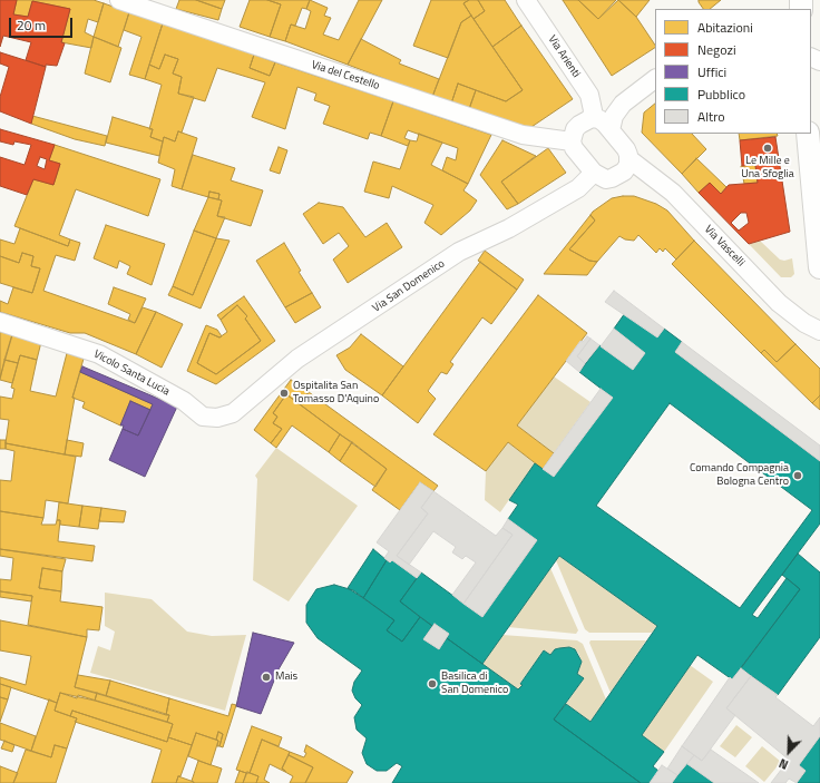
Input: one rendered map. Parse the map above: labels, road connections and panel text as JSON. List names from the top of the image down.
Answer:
{
  "streets": {
    "street": [
      "Via Arienti",
      "Via del Cestello",
      "Via Vascelli",
      "Via San Domenico",
      "Vicolo Santa Lucia"
    ]
  },
  "crossings": [
    ["Via Arienti", "Via del Cestello"],
    ["Via Arienti", "Via Vascelli"],
    ["Via Arienti", "Via San Domenico"],
    ["Via del Cestello", "Via Vascelli"],
    ["Via del Cestello", "Via San Domenico"],
    ["Via Vascelli", "Via San Domenico"],
    ["Via San Domenico", "Vicolo Santa Lucia"]
  ],
  "places": [
    "Le Mille e Una Sfoglia",
    "Ospitalita San Tomasso D'Aquino",
    "Comando Compagnia Bologna Centro",
    "Mais",
    "Basilica di San Domenico"
  ],
  "legend": [
    "Abitazioni",
    "Negozi",
    "Uffici",
    "Pubblico",
    "Altro"
  ],
  "scale_bar": "20 m",
  "north": "bottom left"
}
